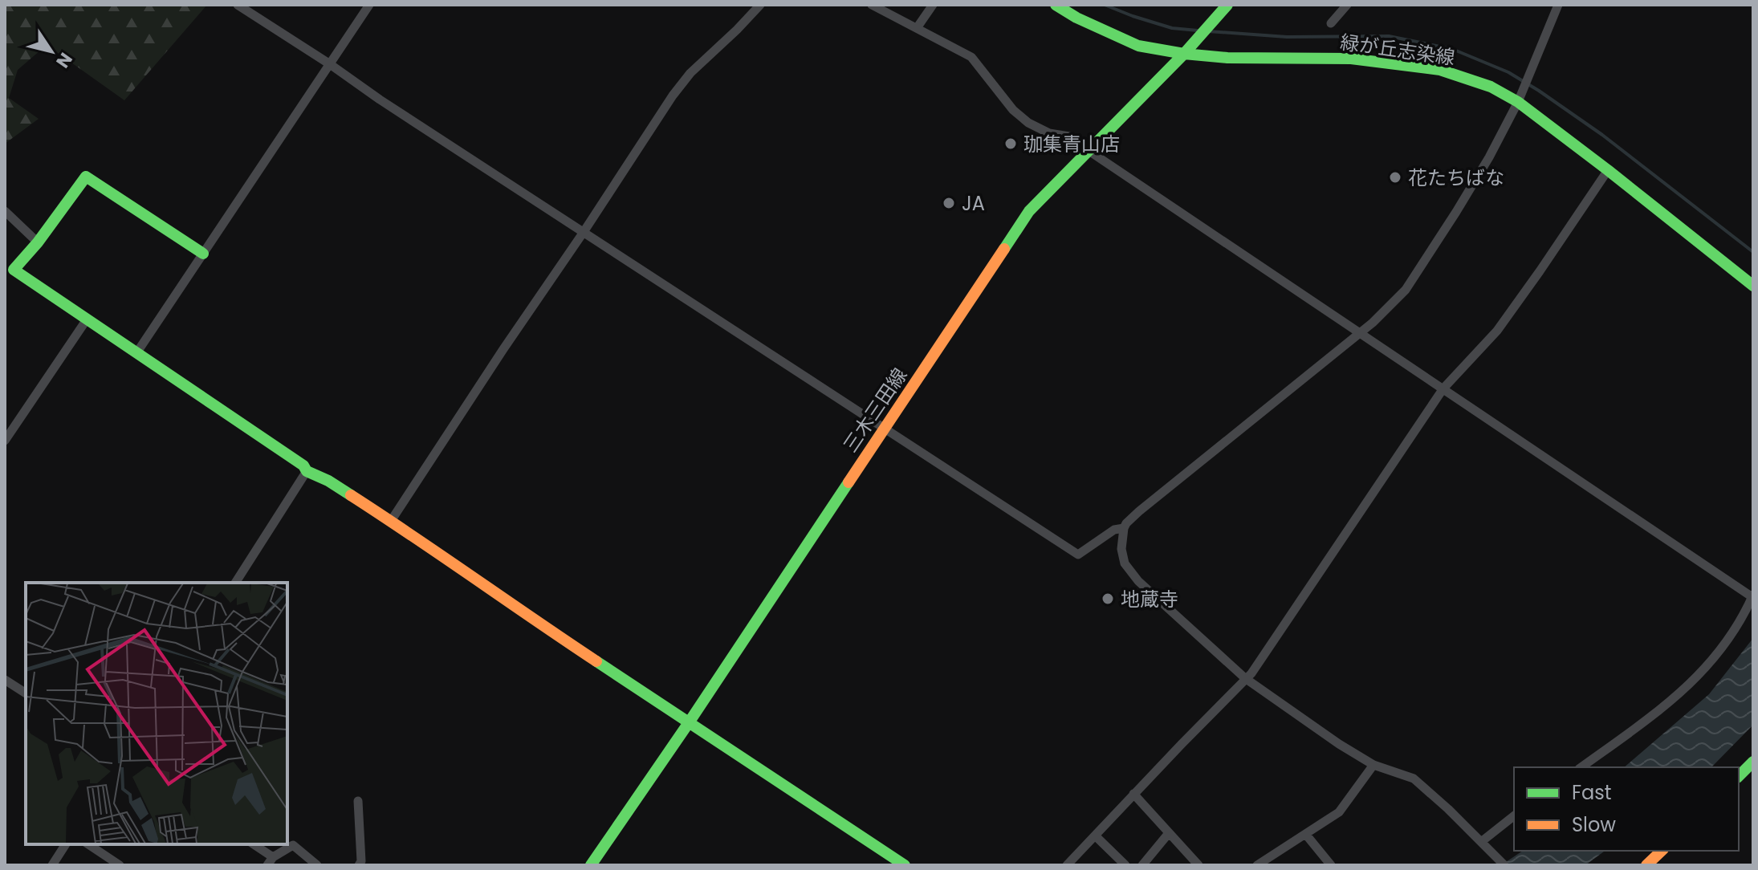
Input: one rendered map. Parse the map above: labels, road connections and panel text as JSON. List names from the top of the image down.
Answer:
{
  "streets": {
    "street": ["緑が丘志染線", "三木三田線"]
  },
  "crossings": [
    ["緑が丘志染線", "三木三田線"]
  ],
  "places": [
    "珈集青山店",
    "花たちばな",
    "JA",
    "地蔵寺"
  ],
  "legend": ["Fast", "Slow"],
  "north": "bottom right"
}
